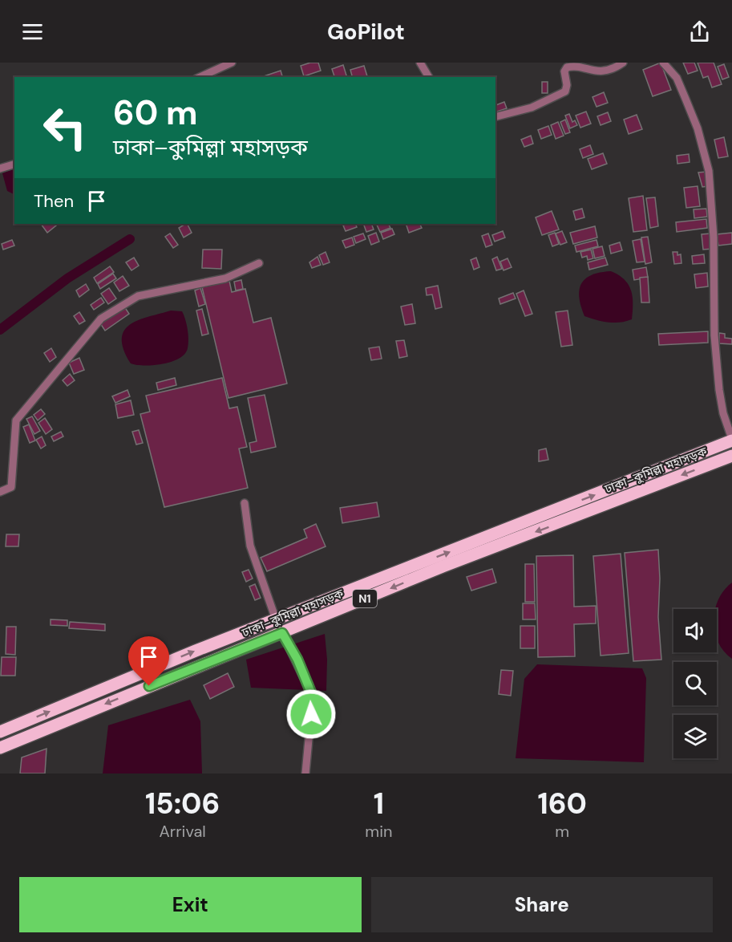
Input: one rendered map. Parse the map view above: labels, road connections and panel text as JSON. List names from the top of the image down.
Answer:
{
  "streets": {
    "highway": ["ঢাকা–কুমিল্লা মহাসড়ক", "N1"]
  },
  "page": {
    "header": "GoPilot",
    "turn": ["60 m", "ঢাকা–কুমিল্লা মহাসড়ক"],
    "then": "Then",
    "eta": [
      "15:06",
      "Arrival",
      "1",
      "min",
      "160",
      "m"
    ],
    "buttons": ["Exit", "Share"]
  }
}
